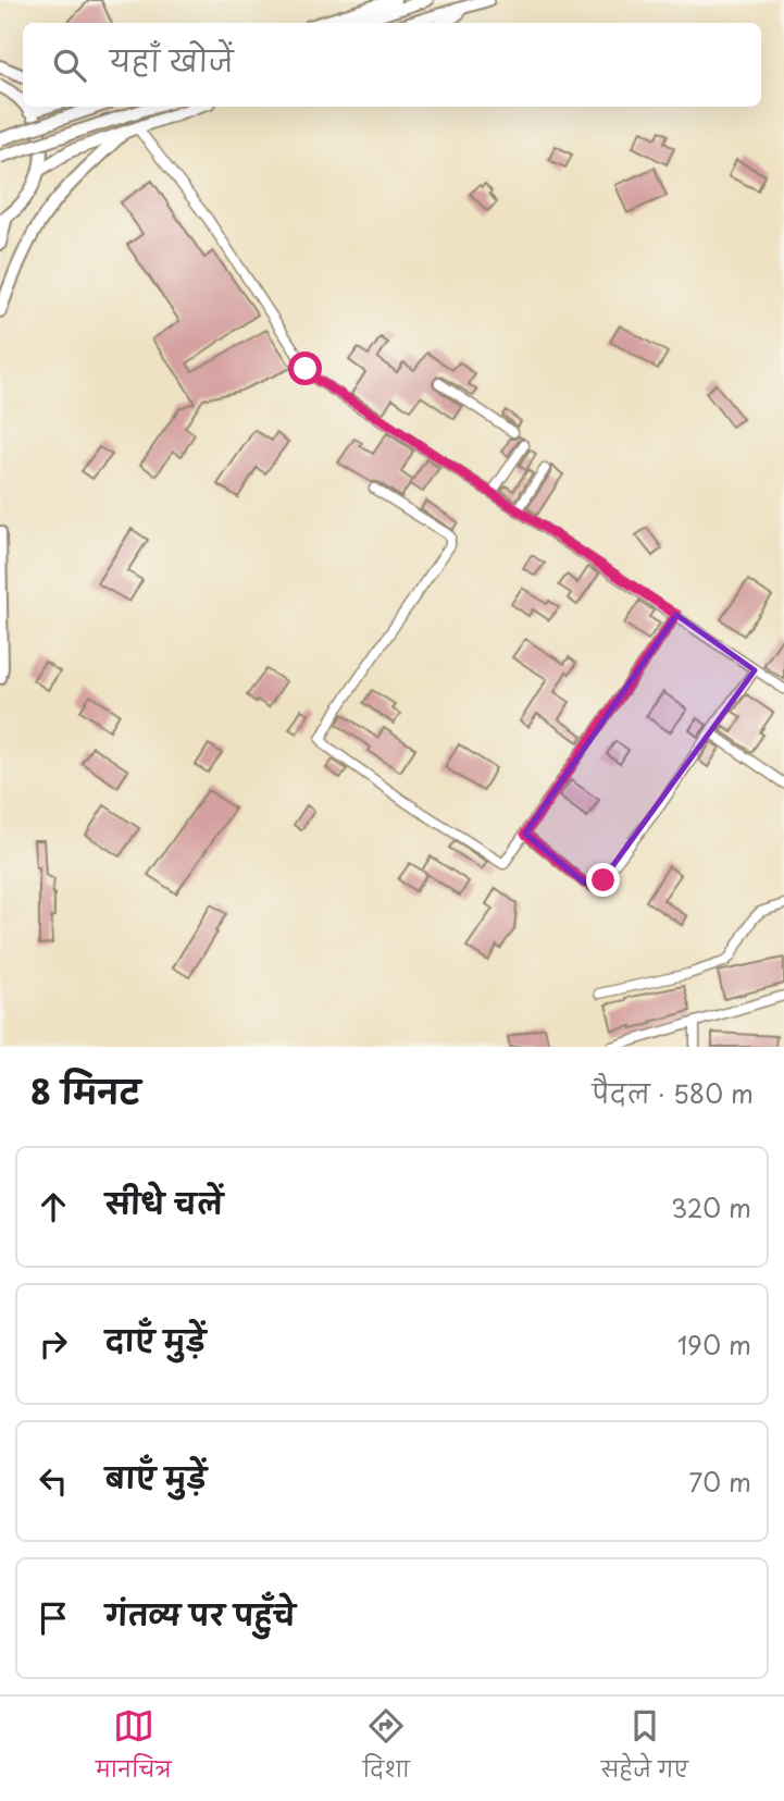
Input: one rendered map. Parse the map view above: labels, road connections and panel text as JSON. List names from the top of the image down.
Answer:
{
  "page": {
    "search": "यहाँ खोजें",
    "heading": ["8 मिनट", "पैदल · 580 m"],
    "list": [
      ["सीधे चलें", "320 m"],
      ["दाएँ मुड़ें", "190 m"],
      ["बाएँ मुड़ें", "70 m"],
      "गंतव्य पर पहुँचे"
    ],
    "nav": ["मानचित्र", "दिशा", "सहेजे गए"]
  }
}
